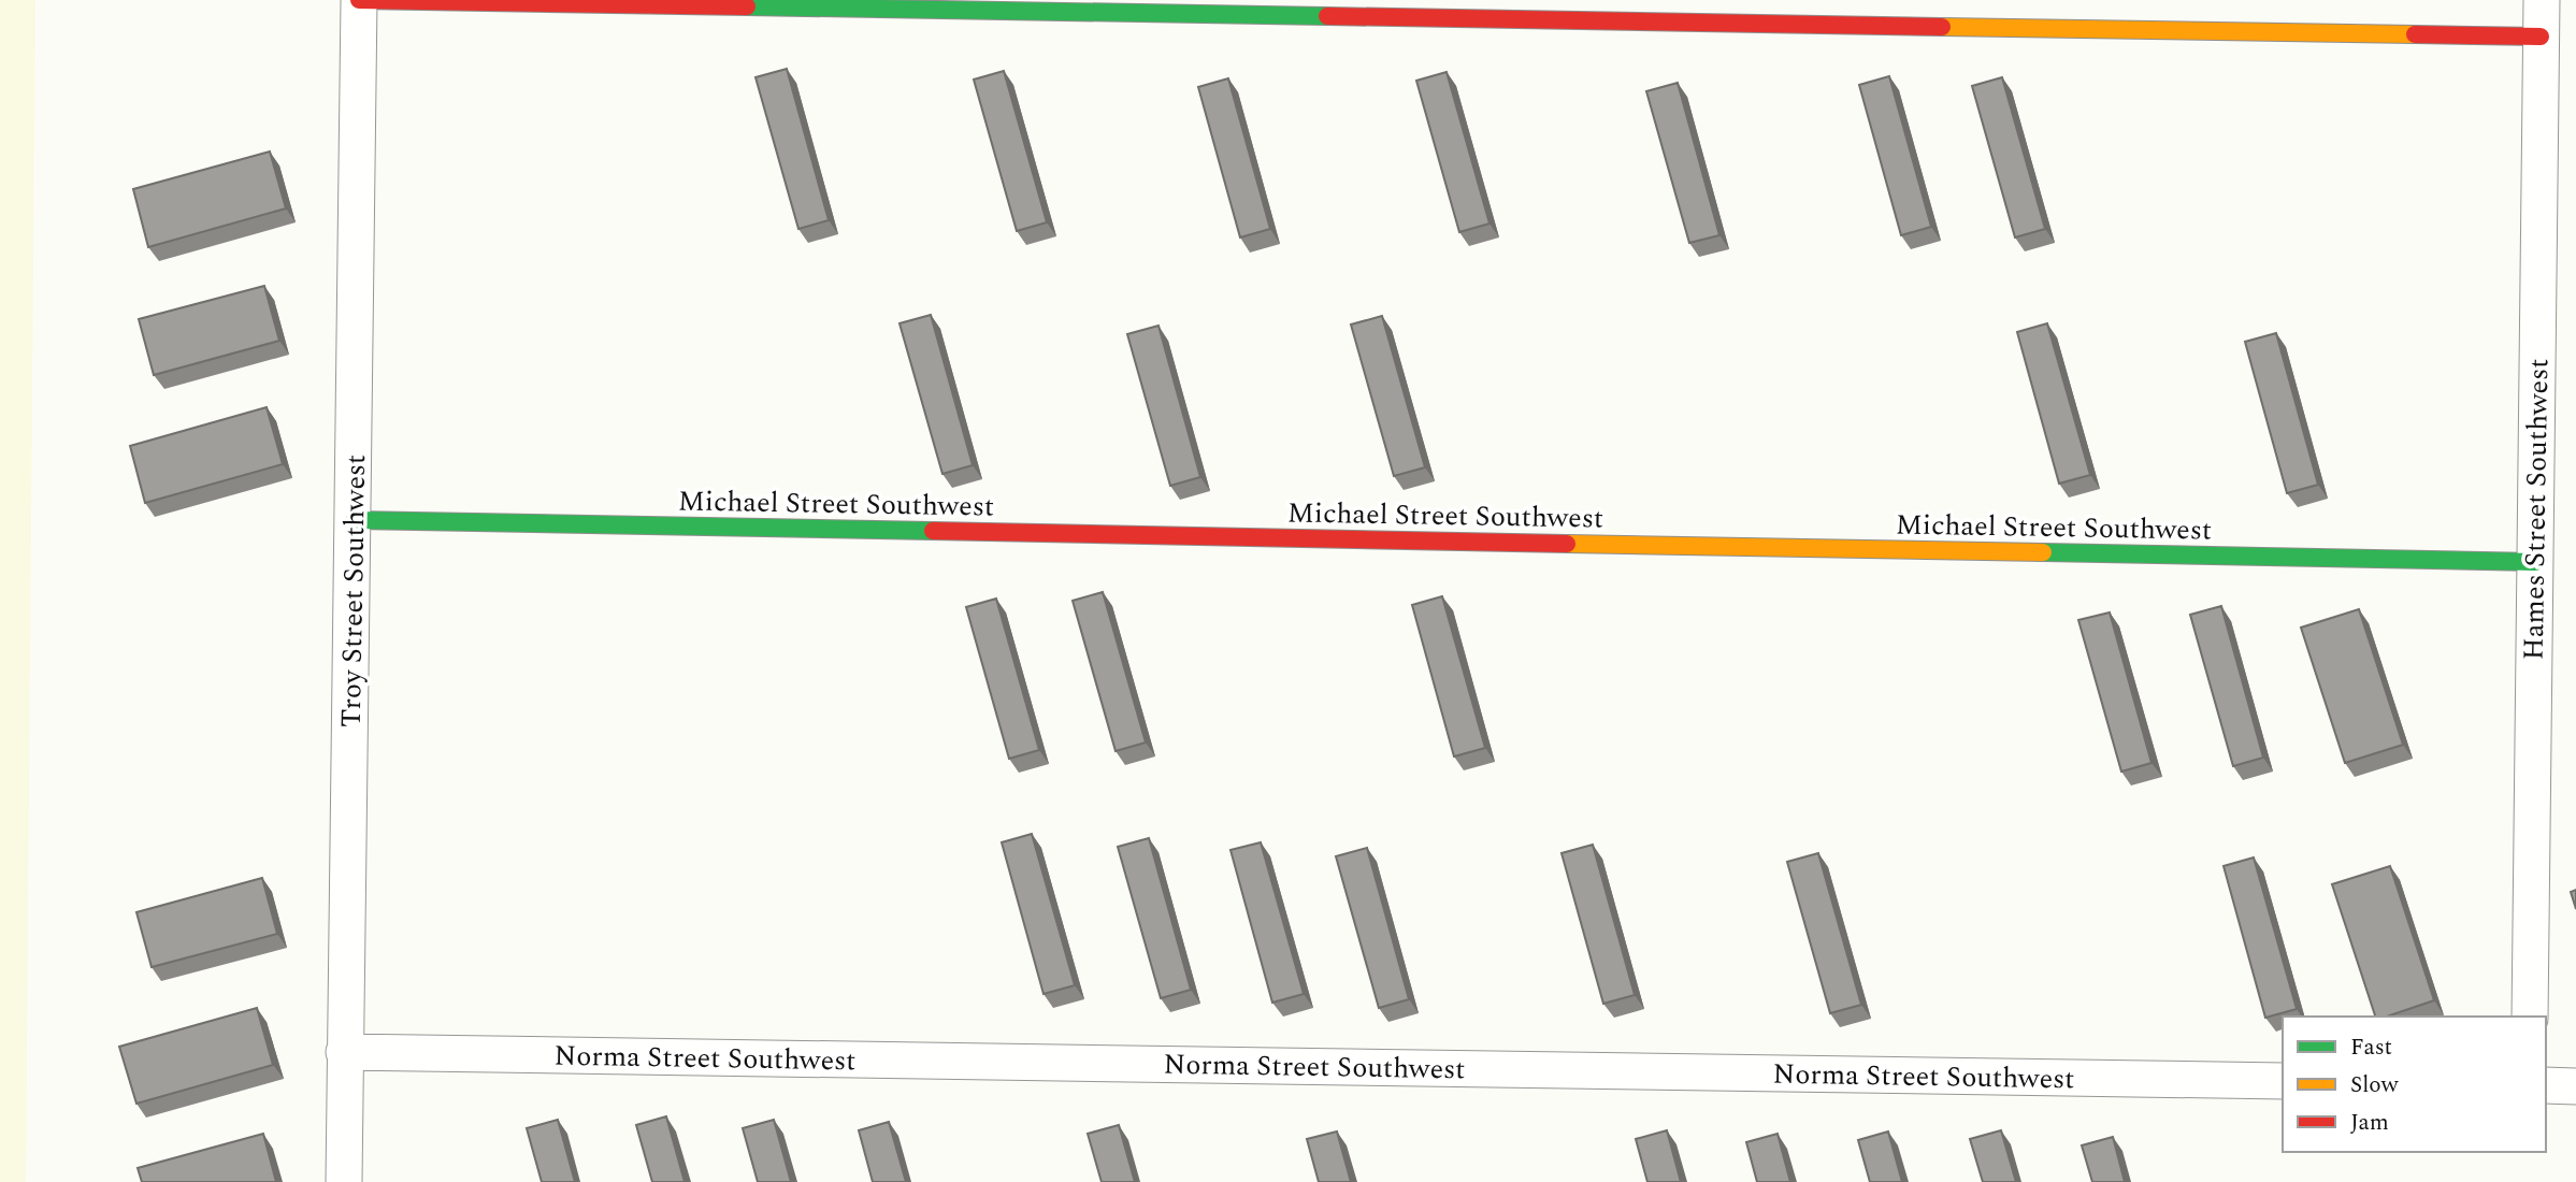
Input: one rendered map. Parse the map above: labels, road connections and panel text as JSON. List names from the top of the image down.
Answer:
{
  "streets": {
    "street": [
      "Michael Street Southwest",
      "Hames Street Southwest",
      "Troy Street Southwest",
      "Norma Street Southwest"
    ]
  },
  "crossings": [
    ["Michael Street Southwest", "Hames Street Southwest"],
    ["Michael Street Southwest", "Troy Street Southwest"],
    ["Troy Street Southwest", "Norma Street Southwest"]
  ],
  "legend": ["Fast", "Slow", "Jam"]
}
